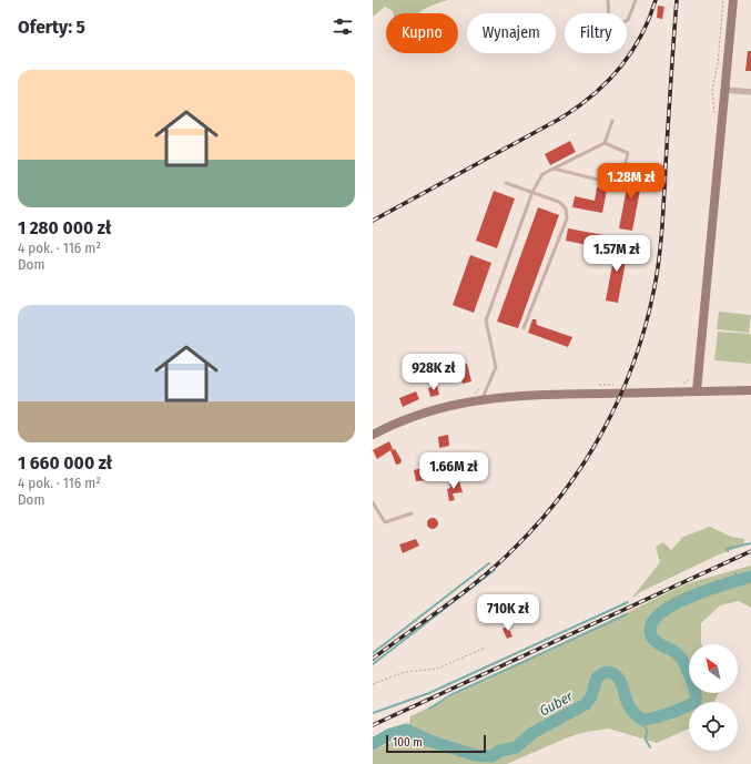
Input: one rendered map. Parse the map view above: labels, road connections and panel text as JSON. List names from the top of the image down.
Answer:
{
  "water": ["Guber"],
  "scale_bar": "100 m",
  "north": "top left",
  "page": {
    "heading": "Oferty: 5",
    "chip": ["Kupno", "Wynajem", "Filtry"],
    "list": [
      {
        "name": "1 280 000 zł",
        "note": "4 pok. · 116 m² · Dom"
      },
      {
        "name": "1 660 000 zł",
        "note": "4 pok. · 116 m² · Dom"
      }
    ],
    "price": [
      "1.28M zł",
      "1.57M zł",
      "928K zł",
      "1.66M zł",
      "710K zł"
    ],
    "scale": "100 m"
  }
}
